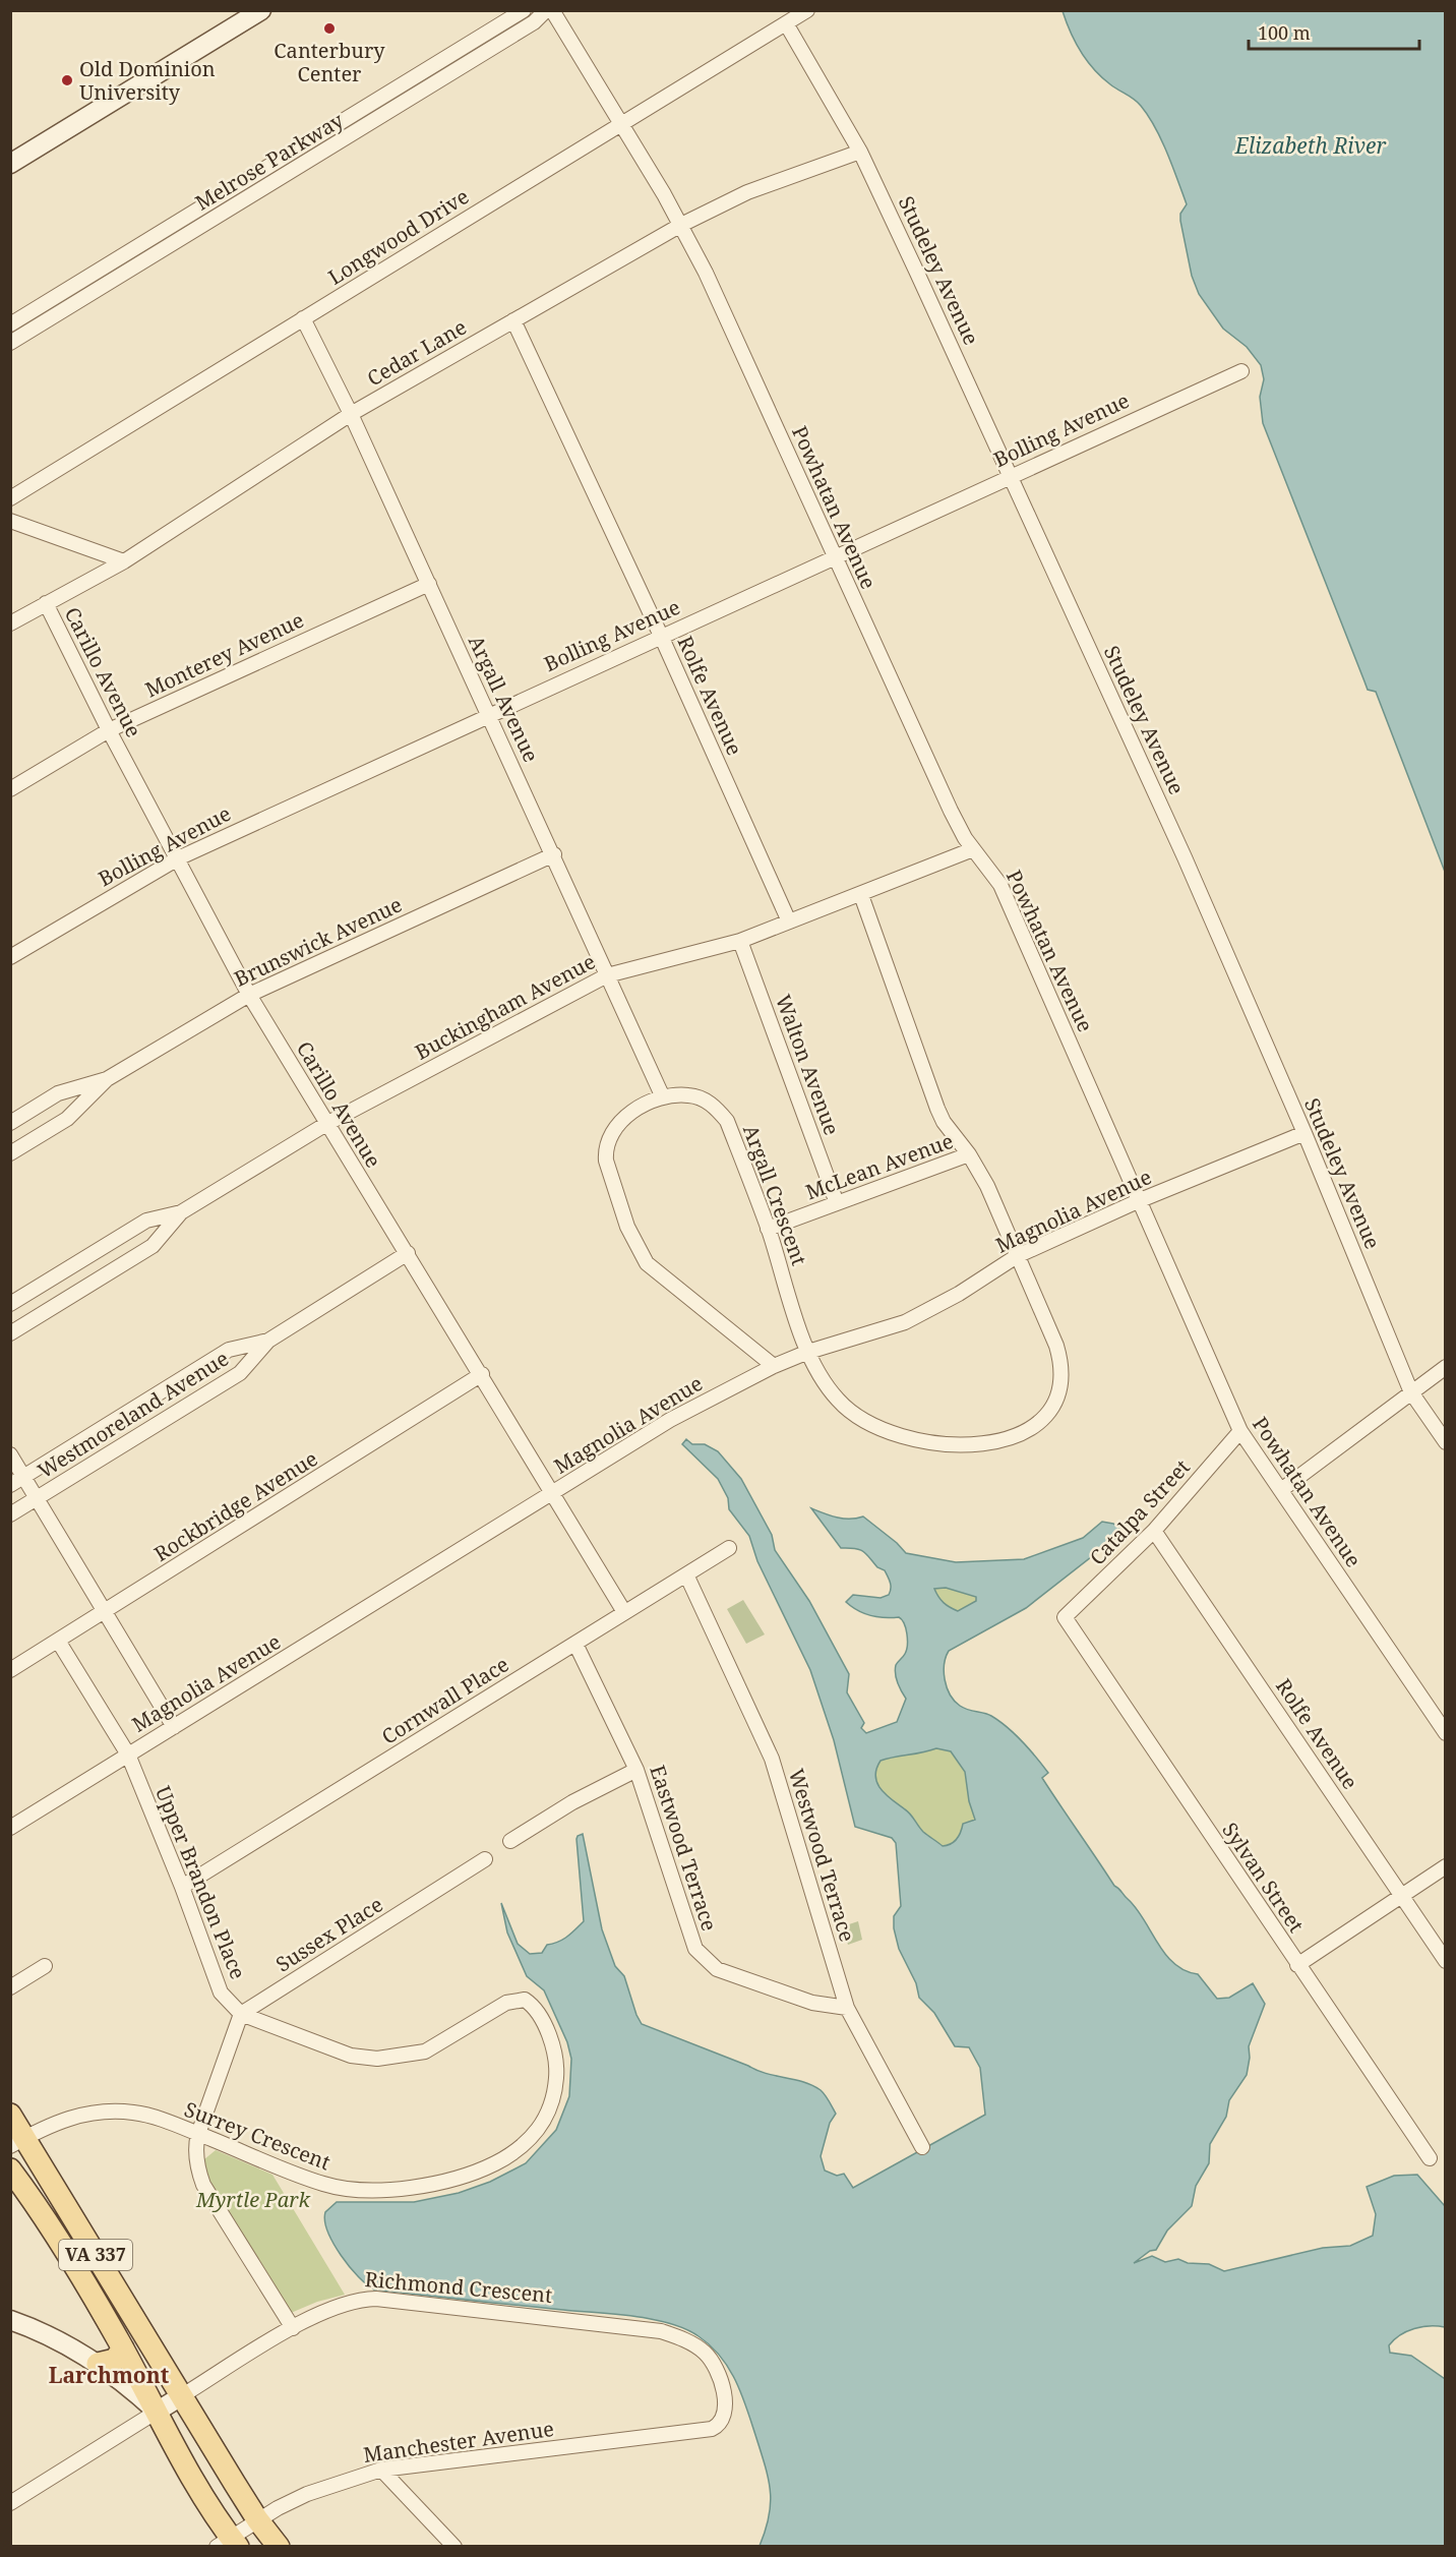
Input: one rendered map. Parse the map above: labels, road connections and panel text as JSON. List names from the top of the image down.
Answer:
{
  "streets": {
    "main road": ["VA 337"],
    "street": [
      "Melrose Parkway",
      "Longwood Drive",
      "Studeley Avenue",
      "Cedar Lane",
      "Bolling Avenue",
      "Powhatan Avenue",
      "Monterey Avenue",
      "Carillo Avenue",
      "Rolfe Avenue",
      "Argall Avenue",
      "Brunswick Avenue",
      "Buckingham Avenue",
      "Walton Avenue",
      "McLean Avenue",
      "Argall Crescent",
      "Magnolia Avenue",
      "Westmoreland Avenue",
      "Rockbridge Avenue",
      "Catalpa Street",
      "Cornwall Place",
      "Eastwood Terrace",
      "Westwood Terrace",
      "Sylvan Street",
      "Upper Brandon Place",
      "Sussex Place",
      "Surrey Crescent",
      "Richmond Crescent",
      "Manchester Avenue"
    ]
  },
  "crossings": [
    ["Longwood Drive", "Studeley Avenue"],
    ["Longwood Drive", "Powhatan Avenue"],
    ["Longwood Drive", "Argall Avenue"],
    ["Studeley Avenue", "Cedar Lane"],
    ["Studeley Avenue", "Bolling Avenue"],
    ["Studeley Avenue", "Magnolia Avenue"],
    ["Cedar Lane", "Powhatan Avenue"],
    ["Cedar Lane", "Carillo Avenue"],
    ["Cedar Lane", "Rolfe Avenue"],
    ["Cedar Lane", "Argall Avenue"],
    ["Bolling Avenue", "Powhatan Avenue"],
    ["Bolling Avenue", "Carillo Avenue"],
    ["Bolling Avenue", "Rolfe Avenue"],
    ["Bolling Avenue", "Argall Avenue"],
    ["Powhatan Avenue", "Buckingham Avenue"],
    ["Powhatan Avenue", "Magnolia Avenue"],
    ["Powhatan Avenue", "Catalpa Street"],
    ["Monterey Avenue", "Carillo Avenue"],
    ["Monterey Avenue", "Argall Avenue"],
    ["Carillo Avenue", "Brunswick Avenue"],
    ["Carillo Avenue", "Buckingham Avenue"],
    ["Carillo Avenue", "Magnolia Avenue"],
    ["Carillo Avenue", "Westmoreland Avenue"],
    ["Carillo Avenue", "Rockbridge Avenue"],
    ["Carillo Avenue", "Cornwall Place"],
    ["Rolfe Avenue", "Buckingham Avenue"],
    ["Rolfe Avenue", "Catalpa Street"],
    ["Argall Avenue", "Brunswick Avenue"],
    ["Argall Avenue", "Buckingham Avenue"],
    ["Argall Avenue", "Argall Crescent"],
    ["Buckingham Avenue", "Walton Avenue"],
    ["Walton Avenue", "McLean Avenue"],
    ["McLean Avenue", "Argall Crescent"],
    ["Argall Crescent", "Magnolia Avenue"],
    ["Magnolia Avenue", "Upper Brandon Place"],
    ["Rockbridge Avenue", "Upper Brandon Place"],
    ["Catalpa Street", "Sylvan Street"],
    ["Cornwall Place", "Eastwood Terrace"],
    ["Cornwall Place", "Westwood Terrace"],
    ["Cornwall Place", "Upper Brandon Place"],
    ["Eastwood Terrace", "Westwood Terrace"],
    ["Upper Brandon Place", "Sussex Place"],
    ["Upper Brandon Place", "Surrey Crescent"],
    ["Surrey Crescent", "VA 337"],
    ["VA 337", "Richmond Crescent"],
    ["VA 337", "Manchester Avenue"],
    ["Richmond Crescent", "Manchester Avenue"]
  ],
  "districts": ["Larchmont"],
  "water": ["Elizabeth River"],
  "parks": ["Myrtle Park"],
  "places": ["Canterbury Center", "Old Dominion University"],
  "scale_bar": "100 m"
}
